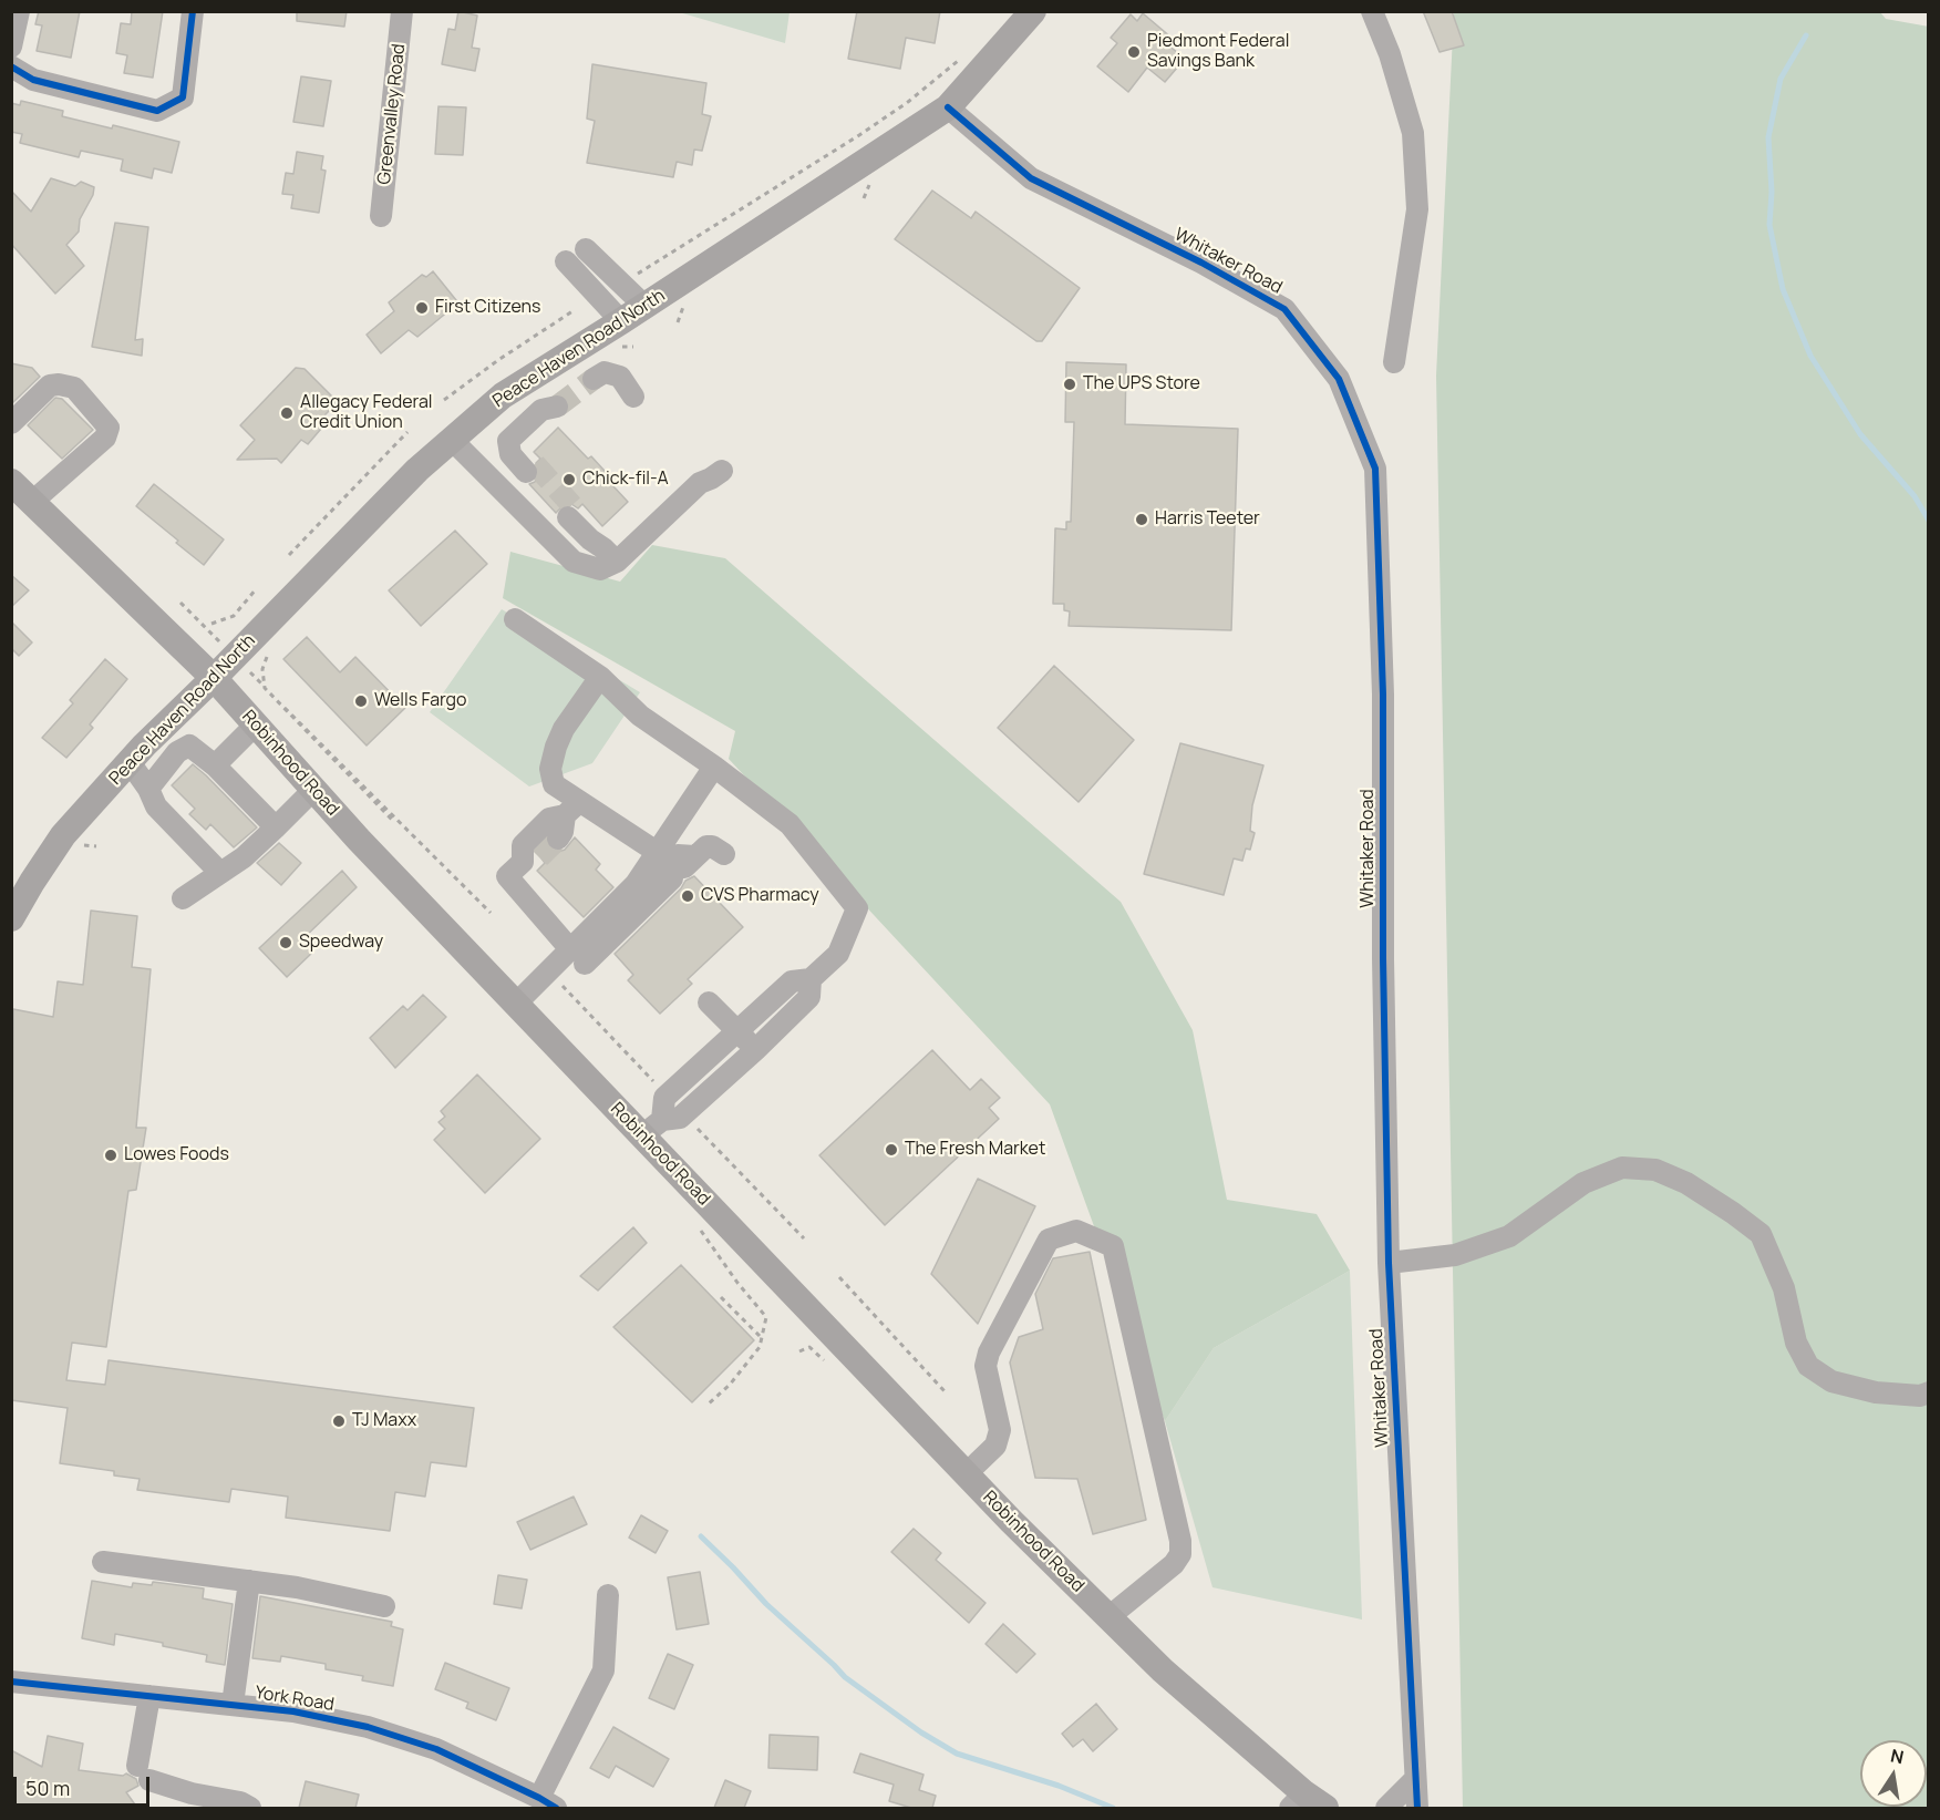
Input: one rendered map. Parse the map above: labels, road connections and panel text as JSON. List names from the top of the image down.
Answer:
{
  "streets": {
    "main road": ["Peace Haven Road North", "Robinhood Road"],
    "street": ["Greenvalley Road", "Whitaker Road", "York Road"]
  },
  "crossings": [
    ["Whitaker Road", "Peace Haven Road North"],
    ["Peace Haven Road North", "Robinhood Road"]
  ],
  "places": [
    "Piedmont Federal Savings Bank",
    "First Citizens",
    "The UPS Store",
    "Allegacy Federal Credit Union",
    "Chick-fil-A",
    "Harris Teeter",
    "Wells Fargo",
    "CVS Pharmacy",
    "Speedway",
    "The Fresh Market",
    "Lowes Foods",
    "TJ Maxx"
  ],
  "scale_bar": "50 m",
  "north": "top"
}
